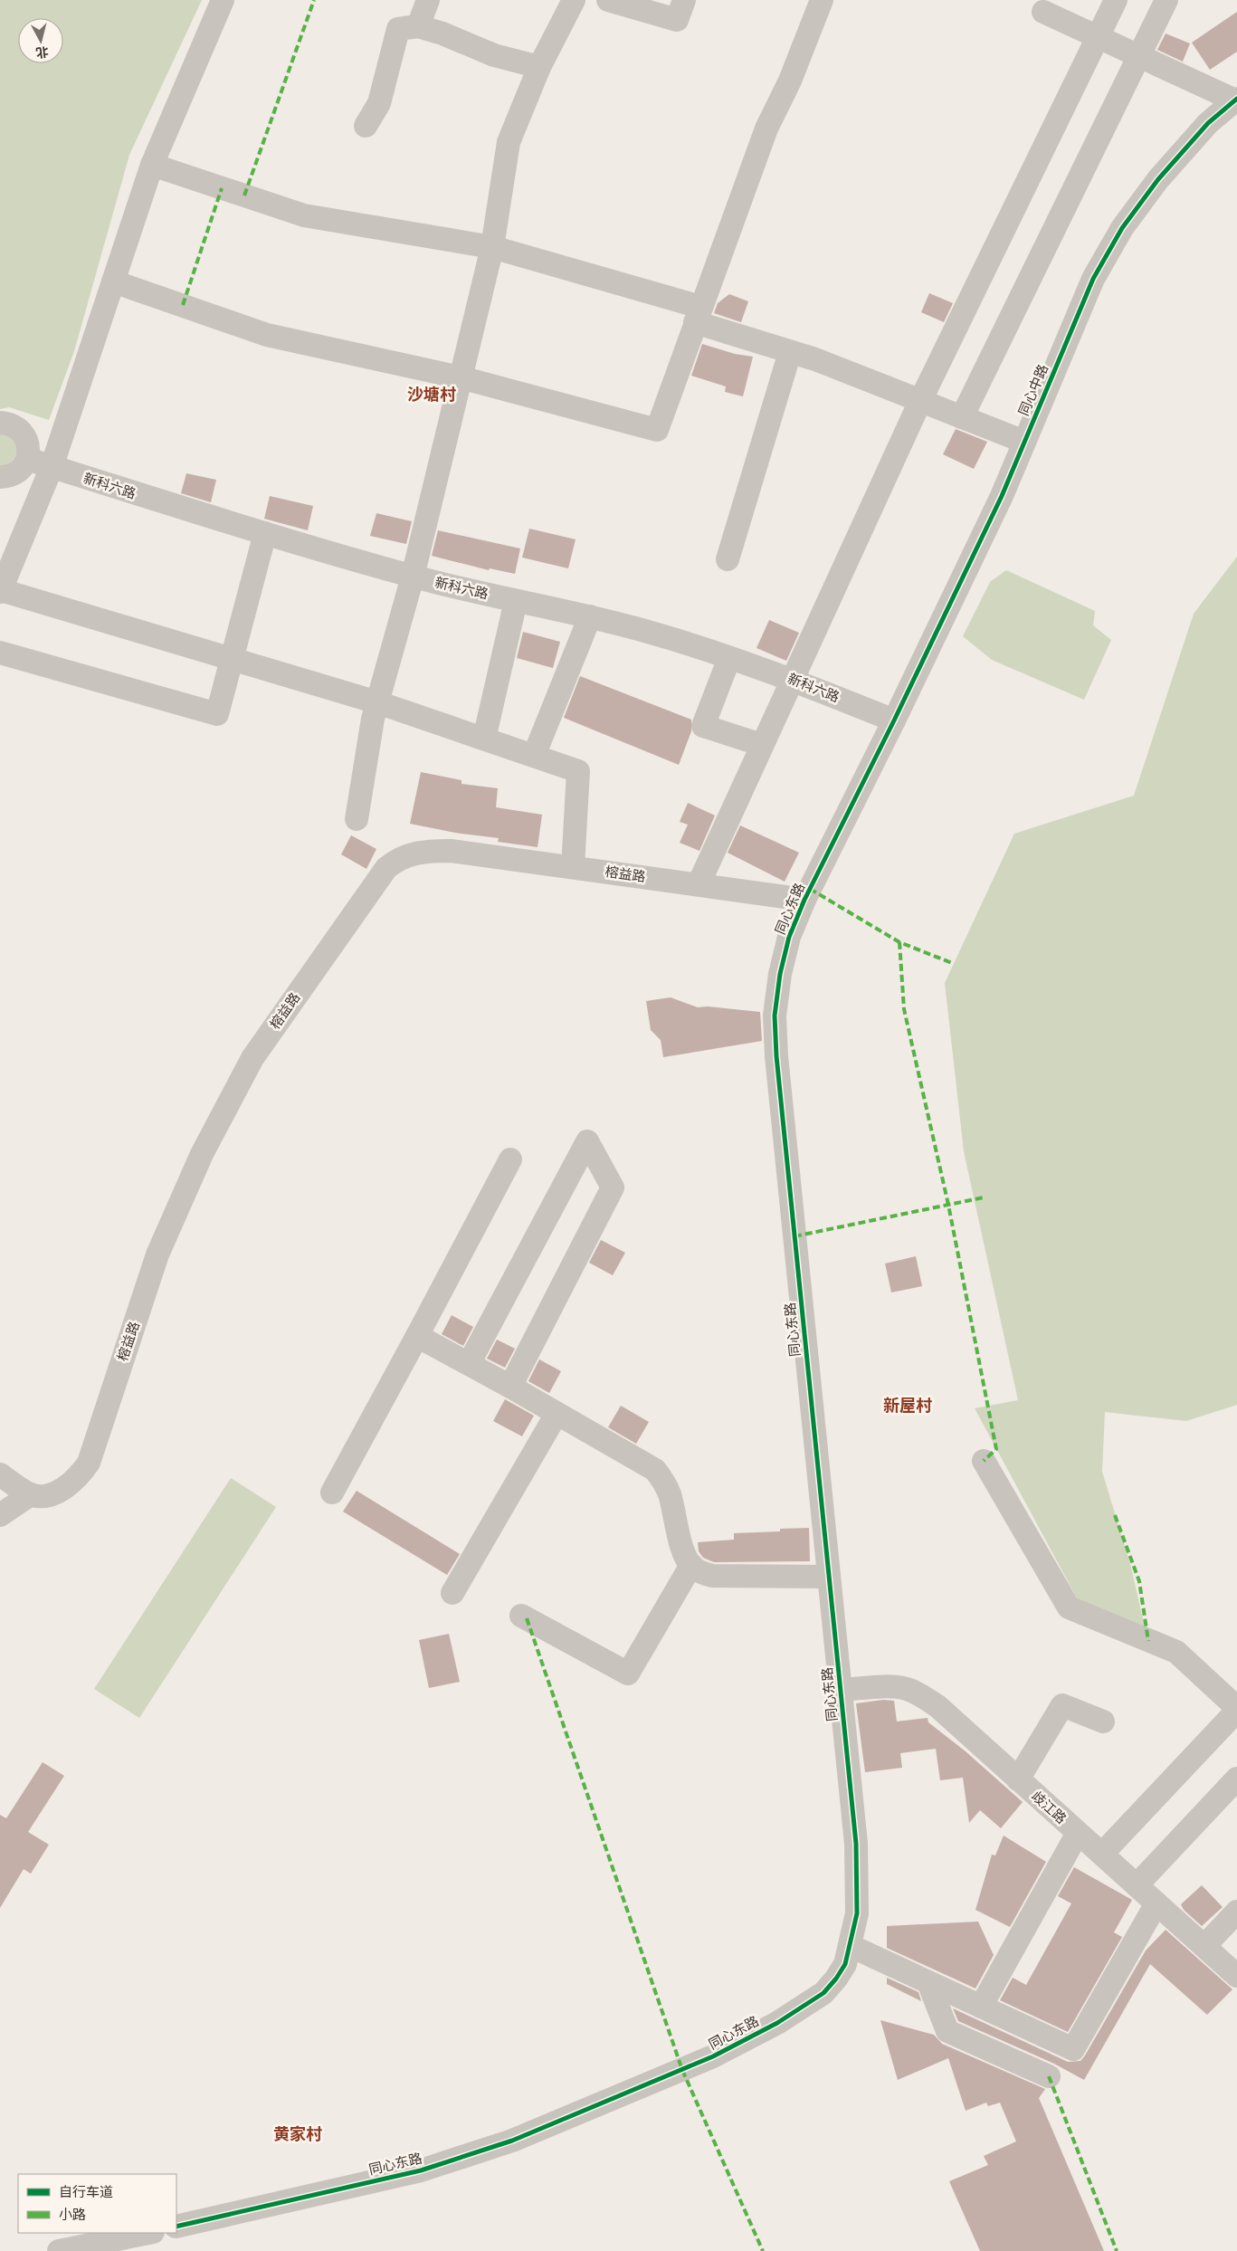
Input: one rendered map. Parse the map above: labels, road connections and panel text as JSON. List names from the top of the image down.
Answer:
{
  "streets": {
    "street": [
      "同心中路",
      "新科六路",
      "榕益路",
      "同心东路",
      "歧江路"
    ]
  },
  "crossings": [
    ["同心中路", "新科六路"],
    ["同心中路", "同心东路"],
    ["新科六路", "同心东路"],
    ["榕益路", "同心东路"],
    ["同心东路", "歧江路"]
  ],
  "districts": ["沙塘村", "新屋村", "黄家村"],
  "legend": ["自行车道", "小路"],
  "north": "bottom"
}
